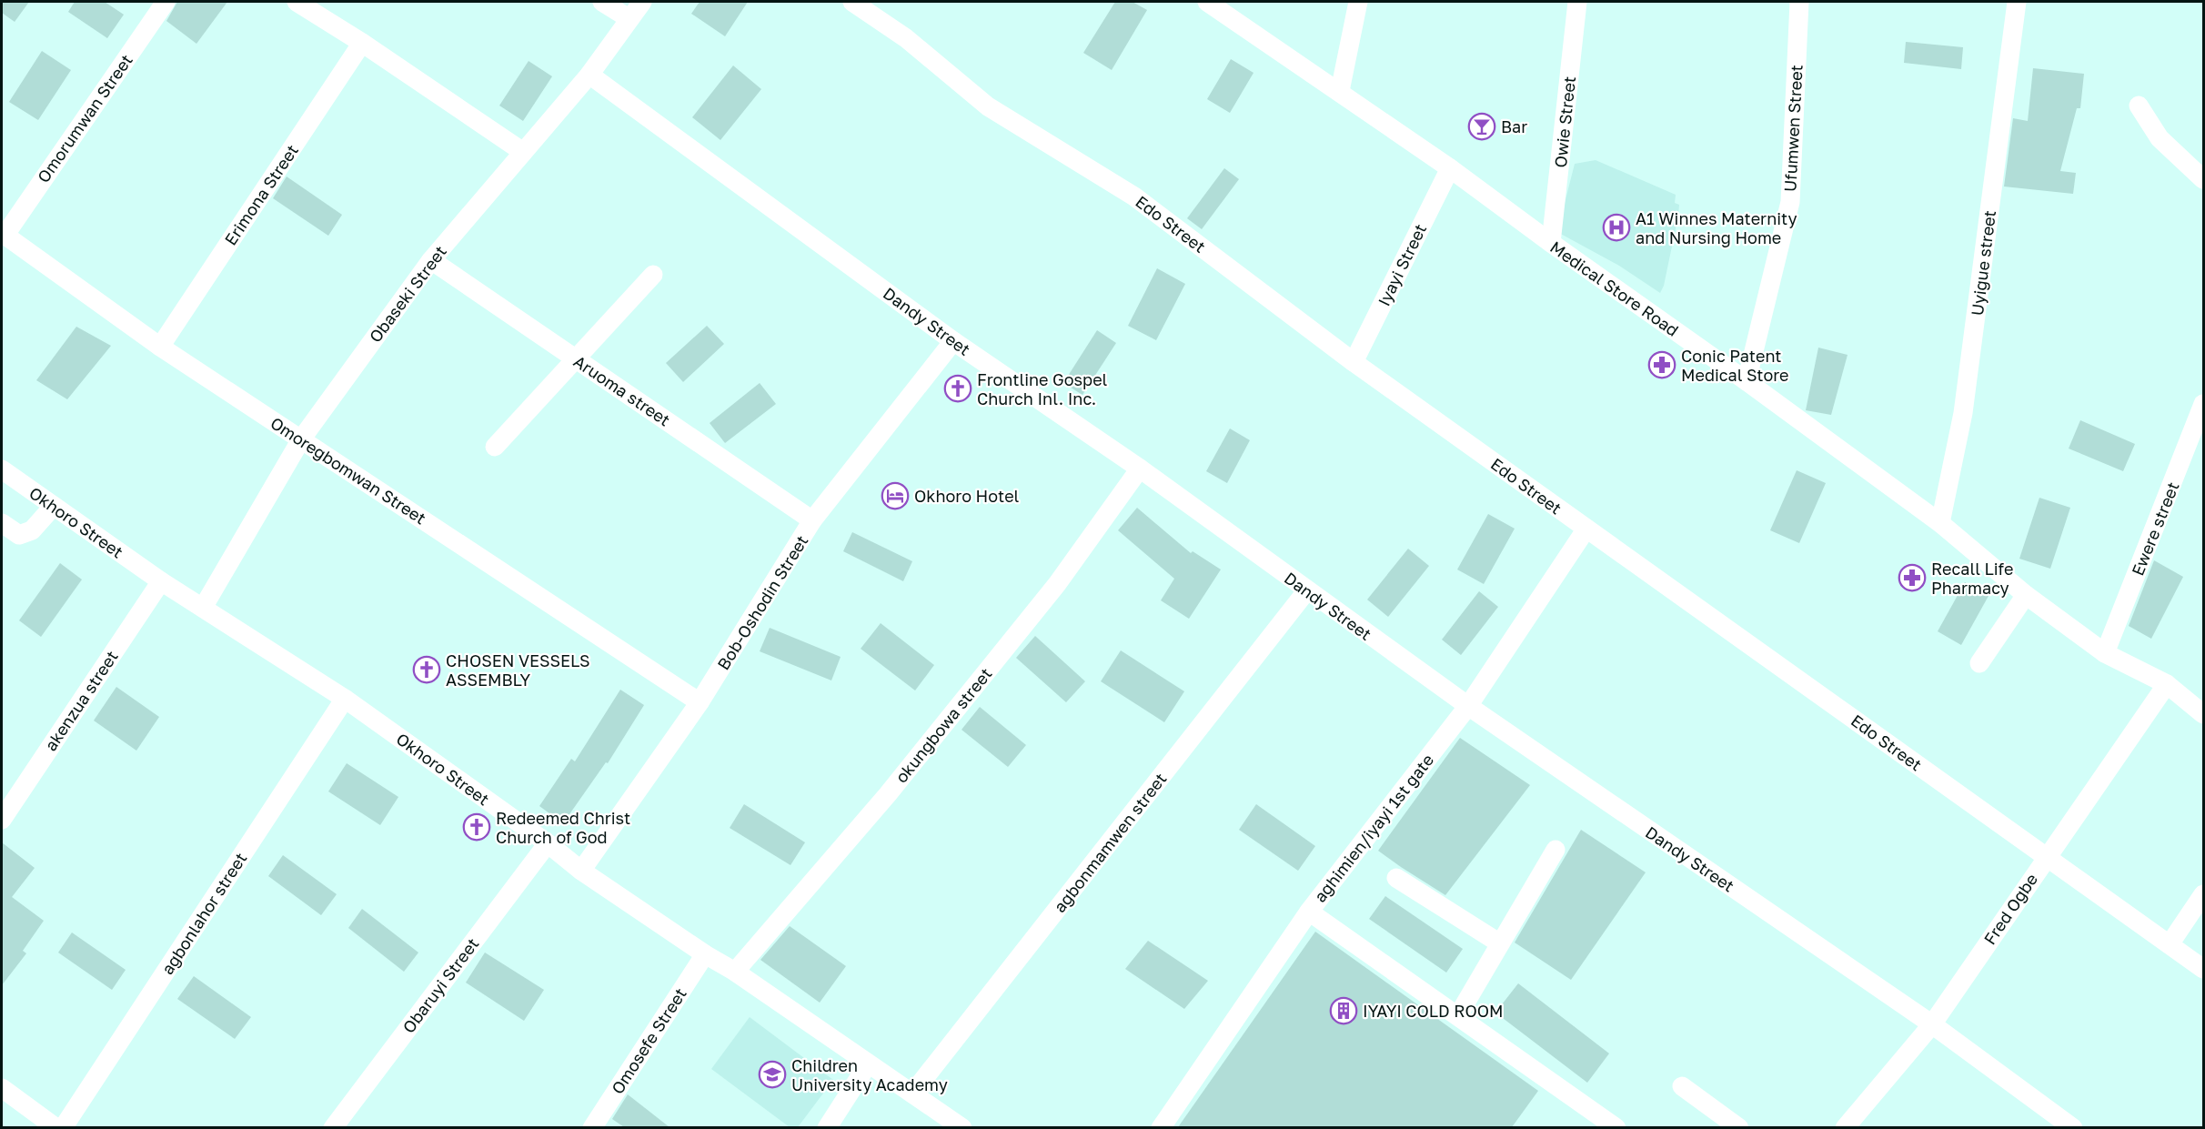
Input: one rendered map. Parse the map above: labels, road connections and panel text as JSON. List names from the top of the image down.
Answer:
{
  "streets": {
    "street": [
      "Omorumwan Street",
      "Owie Street",
      "Ufumwen Street",
      "Erimona Street",
      "Edo Street",
      "Uyigue street",
      "Iyayi Street",
      "Medical Store Road",
      "Obaseki Street",
      "Dandy Street",
      "Aruoma street",
      "Omoregbomwan Street",
      "Okhoro Street",
      "Ewere street",
      "Bob-Oshodin Street",
      "akenzua street",
      "okungbowa street",
      "aghimien/iyayi 1st gate",
      "agbonmamwen street",
      "Fred Ogbe",
      "agbonlahor street",
      "Obaruyi Street",
      "Omosefe Street"
    ]
  },
  "crossings": [
    ["Omorumwan Street", "Omoregbomwan Street"],
    ["Owie Street", "Medical Store Road"],
    ["Ufumwen Street", "Medical Store Road"],
    ["Erimona Street", "Omoregbomwan Street"],
    ["Edo Street", "Iyayi Street"],
    ["Edo Street", "aghimien/iyayi 1st gate"],
    ["Edo Street", "Fred Ogbe"],
    ["Uyigue street", "Medical Store Road"],
    ["Iyayi Street", "Medical Store Road"],
    ["Medical Store Road", "Ewere street"],
    ["Medical Store Road", "Fred Ogbe"],
    ["Obaseki Street", "Dandy Street"],
    ["Obaseki Street", "Aruoma street"],
    ["Obaseki Street", "Omoregbomwan Street"],
    ["Obaseki Street", "Okhoro Street"],
    ["Dandy Street", "Bob-Oshodin Street"],
    ["Dandy Street", "okungbowa street"],
    ["Dandy Street", "aghimien/iyayi 1st gate"],
    ["Dandy Street", "agbonmamwen street"],
    ["Dandy Street", "Fred Ogbe"],
    ["Aruoma street", "Bob-Oshodin Street"],
    ["Omoregbomwan Street", "Bob-Oshodin Street"],
    ["Okhoro Street", "Bob-Oshodin Street"],
    ["Okhoro Street", "akenzua street"],
    ["Okhoro Street", "okungbowa street"],
    ["Okhoro Street", "agbonmamwen street"],
    ["Okhoro Street", "agbonlahor street"],
    ["Okhoro Street", "Obaruyi Street"],
    ["Okhoro Street", "Omosefe Street"]
  ],
  "places": {
    "bar": ["Bar"],
    "hospital": ["A1 Winnes Maternity and Nursing Home"],
    "pharmacy": ["Conic Patent Medical Store", "Recall Life Pharmacy"],
    "church": ["Frontline Gospel Church Inl. Inc.", "CHOSEN VESSELS ASSEMBLY", "Redeemed Christ Church of God"],
    "hotel": ["Okhoro Hotel"],
    "building": ["IYAYI COLD ROOM"],
    "school or university": ["Children University Academy"]
  }
}
